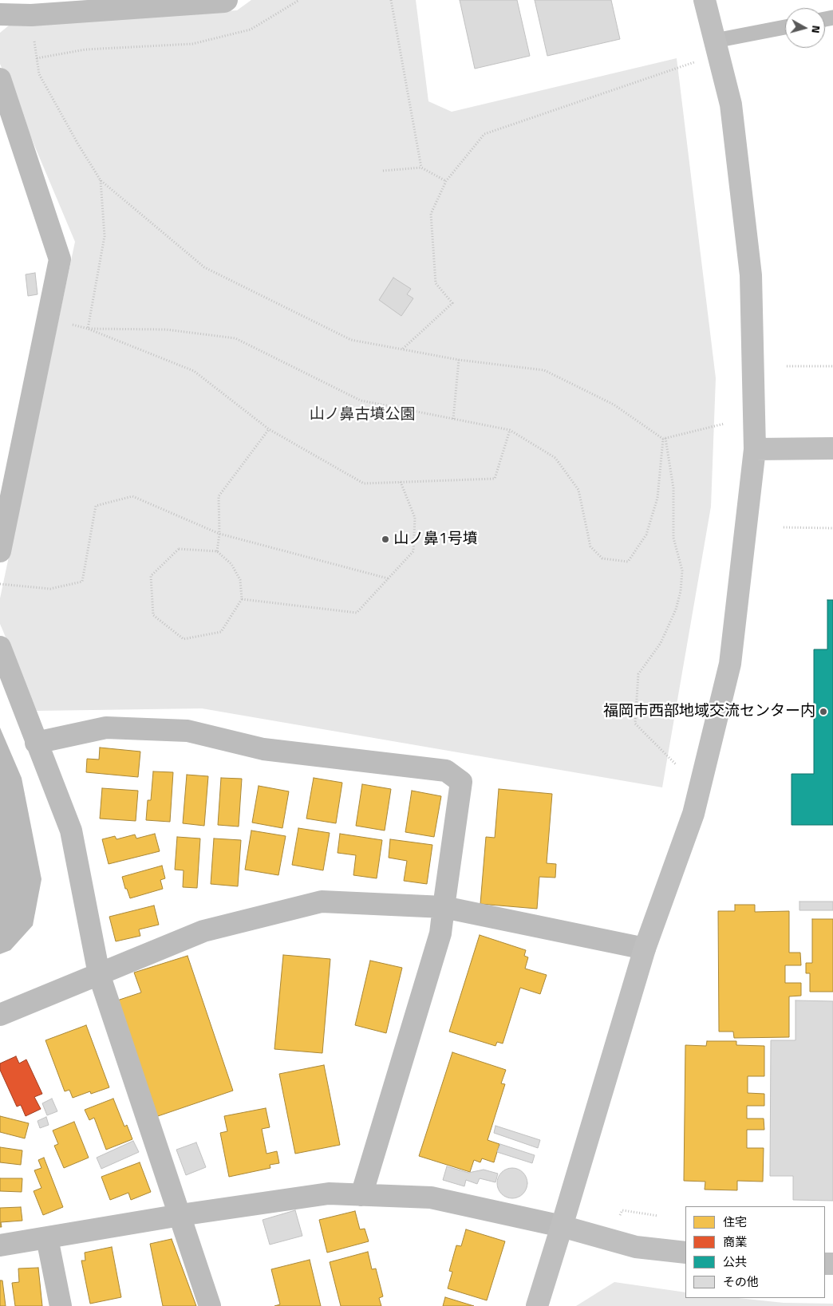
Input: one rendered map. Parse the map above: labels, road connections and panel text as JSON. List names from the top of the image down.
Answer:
{
  "parks": ["山ノ鼻古墳公園"],
  "places": ["山ノ鼻1号墳", "福岡市西部地域交流センター内"],
  "legend": [
    "住宅",
    "商業",
    "公共",
    "その他"
  ],
  "north": "right"
}
